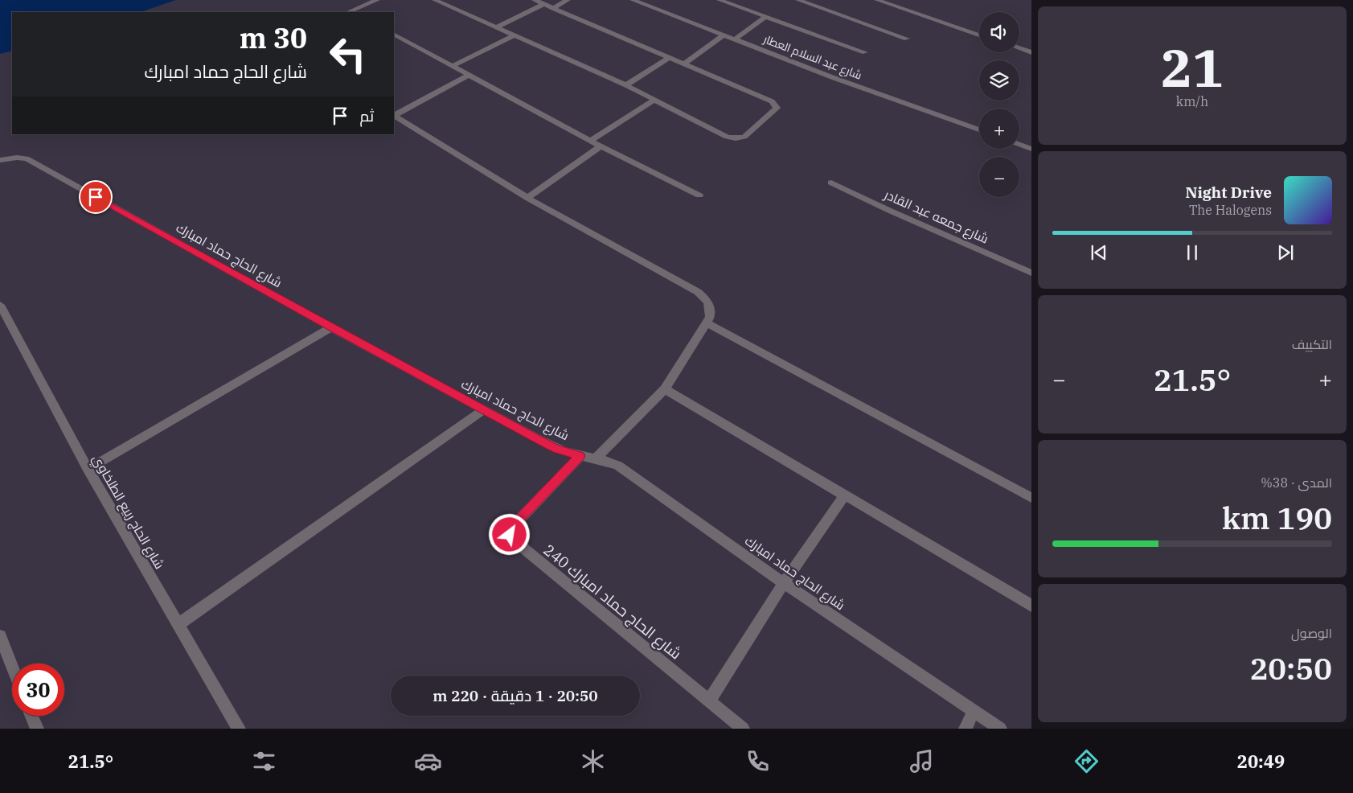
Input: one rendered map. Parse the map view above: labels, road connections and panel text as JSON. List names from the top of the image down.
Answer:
{
  "streets": {
    "street": [
      "شارع عبد السلام العطار",
      "شارع جمعه عبد القادر",
      "شارع الحاج حماد امبارك",
      "شارع الحاج ربيع الطلخاوي",
      "شارع الحاج حماد امبارك 240"
    ]
  },
  "crossings": [
    ["شارع الحاج حماد امبارك", "شارع الحاج حماد امبارك 240"]
  ],
  "page": {
    "tile": [
      ["21", "km/h"],
      "التكييف",
      ["المدى · 38%", "190 km"],
      ["الوصول", "20:50"]
    ],
    "map_buttons": ["+", "−"],
    "turn": ["30 m", "شارع الحاج حماد امبارك"],
    "then": "ثم",
    "song": ["Night Drive", "The Halogens"],
    "heat": ["−", "21.5°", "+"],
    "limit": "30",
    "trip": "20:50 · 1 دقيقة · 220 m",
    "tabs": ["20:49", "21.5°"]
  }
}
